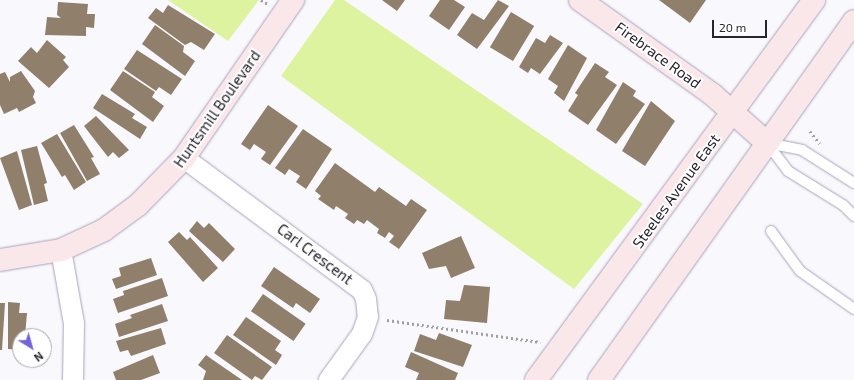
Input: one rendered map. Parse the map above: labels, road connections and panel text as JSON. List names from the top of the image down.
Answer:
{
  "streets": {
    "main road": ["Firebrace Road", "Huntsmill Boulevard", "Steeles Avenue East"],
    "street": ["Carl Crescent"]
  },
  "crossings": [
    ["Firebrace Road", "Steeles Avenue East"],
    ["Huntsmill Boulevard", "Carl Crescent"]
  ],
  "scale_bar": "20 m",
  "north": "bottom right"
}
